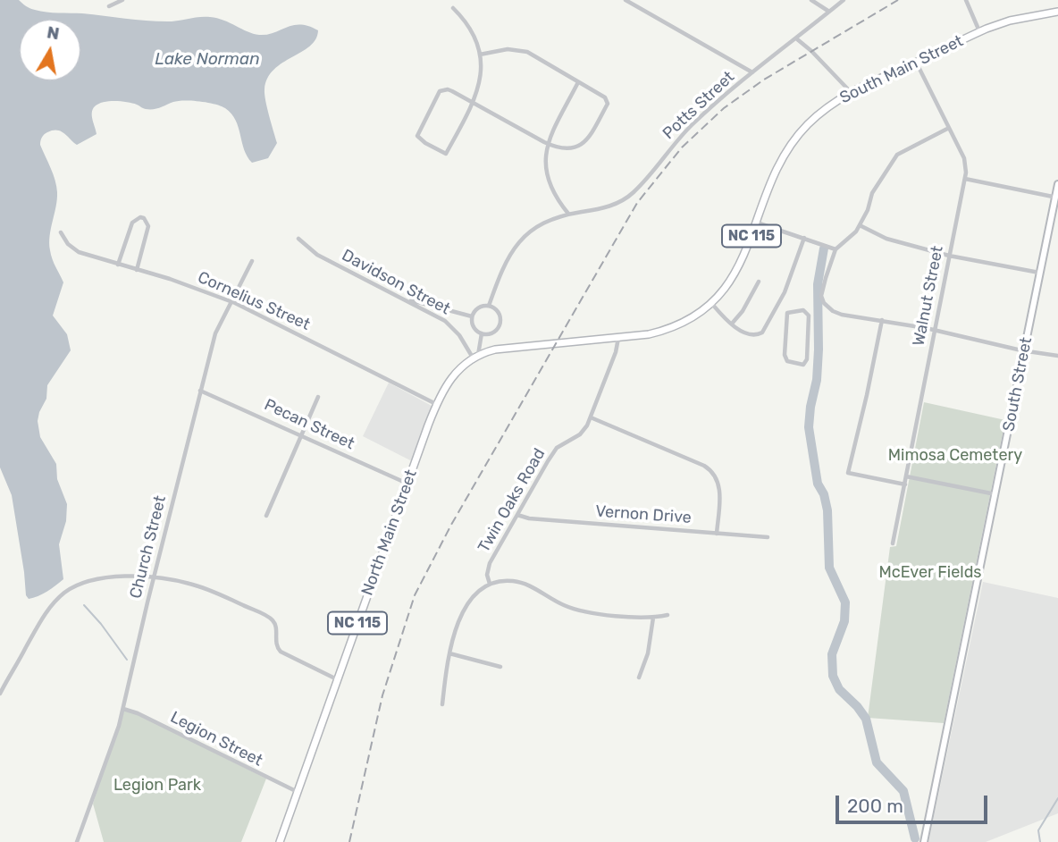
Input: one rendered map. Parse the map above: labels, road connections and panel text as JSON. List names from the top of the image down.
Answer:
{
  "streets": {
    "main road": ["South Main Street", "NC 115", "North Main Street"],
    "street": [
      "Potts Street",
      "Davidson Street",
      "Walnut Street",
      "Cornelius Street",
      "South Street",
      "Pecan Street",
      "Twin Oaks Road",
      "Vernon Drive",
      "Church Street",
      "Legion Street"
    ]
  },
  "crossings": [
    ["South Main Street", "Davidson Street"],
    ["South Main Street", "Walnut Street"],
    ["South Main Street", "Twin Oaks Road"],
    ["South Main Street", "North Main Street"],
    ["Davidson Street", "North Main Street"],
    ["Cornelius Street", "North Main Street"],
    ["Cornelius Street", "Church Street"],
    ["Pecan Street", "North Main Street"],
    ["Pecan Street", "Church Street"],
    ["Twin Oaks Road", "Vernon Drive"],
    ["North Main Street", "Legion Street"],
    ["Church Street", "Legion Street"]
  ],
  "water": ["Lake Norman"],
  "parks": ["Mimosa Cemetery", "McEver Fields", "Legion Park"],
  "scale_bar": "200 m",
  "north": "top"
}
